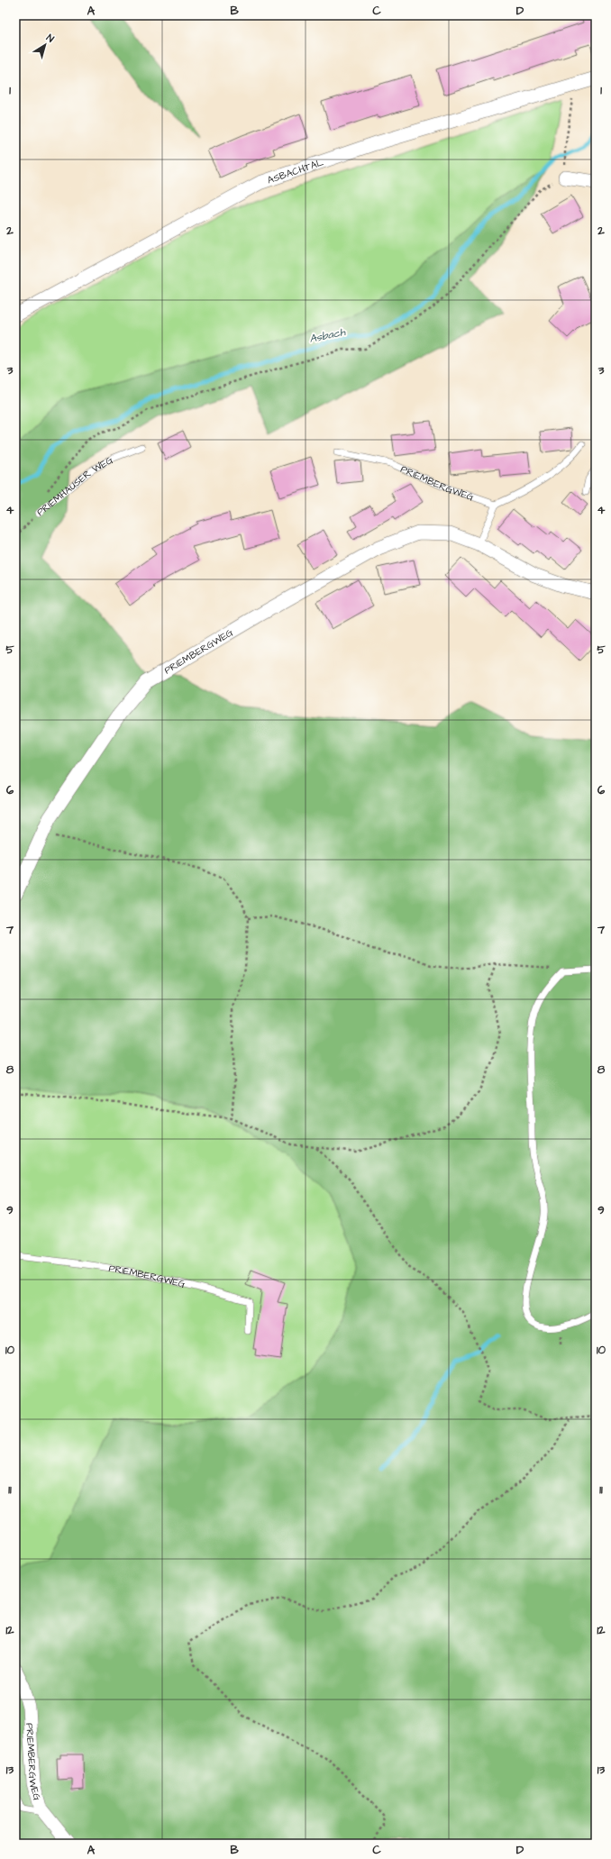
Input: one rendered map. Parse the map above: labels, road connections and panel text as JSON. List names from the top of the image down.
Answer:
{
  "streets": {
    "street": ["ASBACHTAL", "PRIEMBERGWEG"],
    "lane": ["PRIEMHAUSER WEG"]
  },
  "water": ["Asbach"],
  "north": "top right",
  "grid": {
    "columns": [
      "A",
      "B",
      "C",
      "D"
    ],
    "rows": [
      "1",
      "2",
      "3",
      "4",
      "5",
      "6",
      "7",
      "8",
      "9",
      "10",
      "11",
      "12",
      "13"
    ]
  }
}
